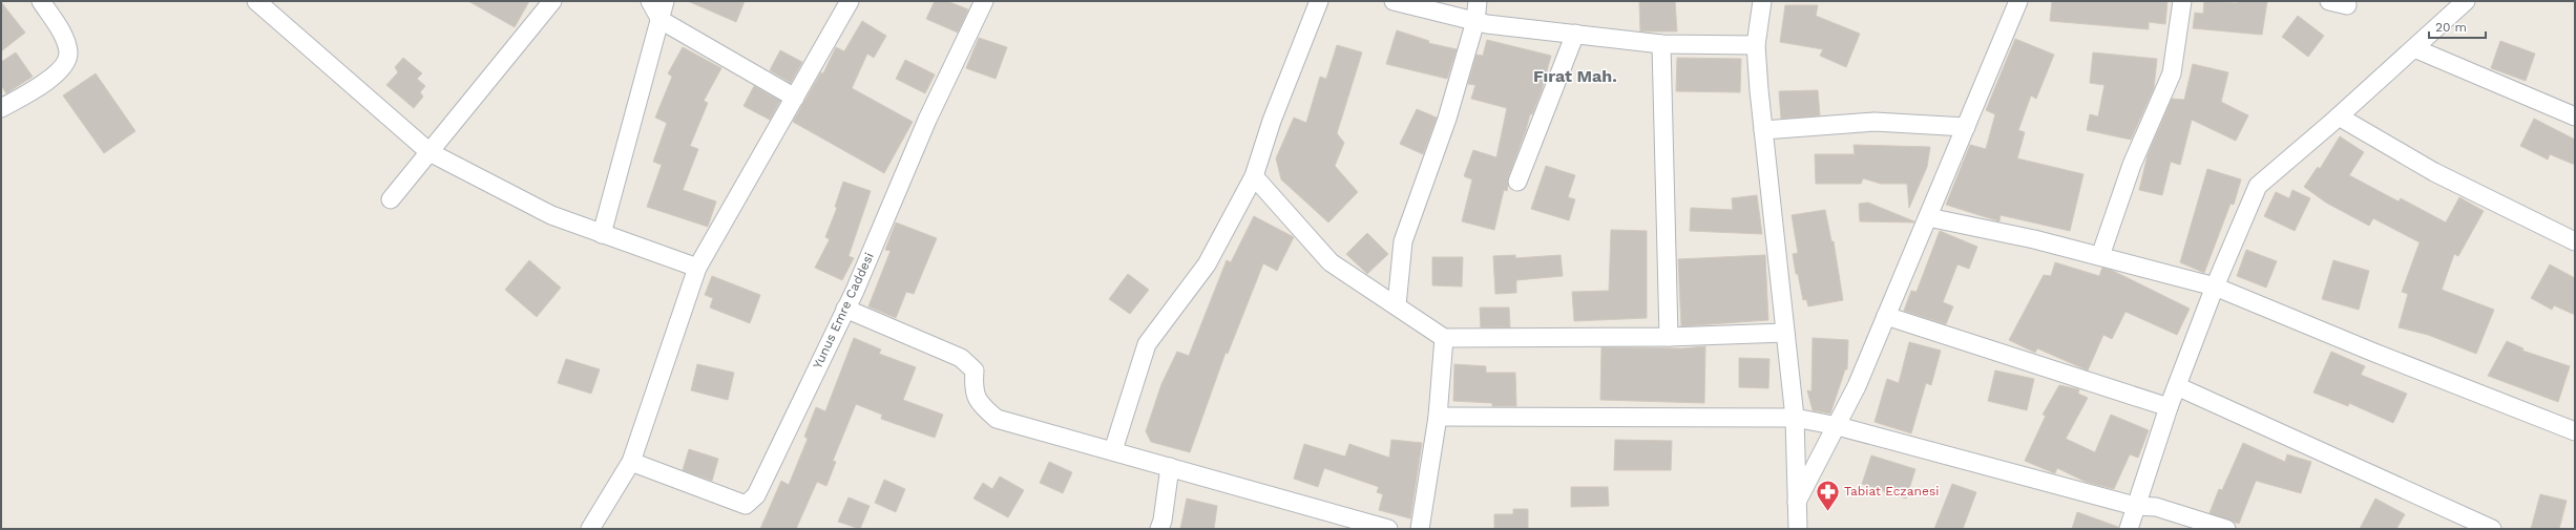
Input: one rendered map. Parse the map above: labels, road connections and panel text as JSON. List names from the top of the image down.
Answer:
{
  "streets": {
    "street": ["Yunus Emre Caddesi"]
  },
  "districts": ["Fırat Mah."],
  "places": {
    "pharmacy": ["Tabiat Eczanesi"]
  },
  "scale_bar": "20 m"
}
